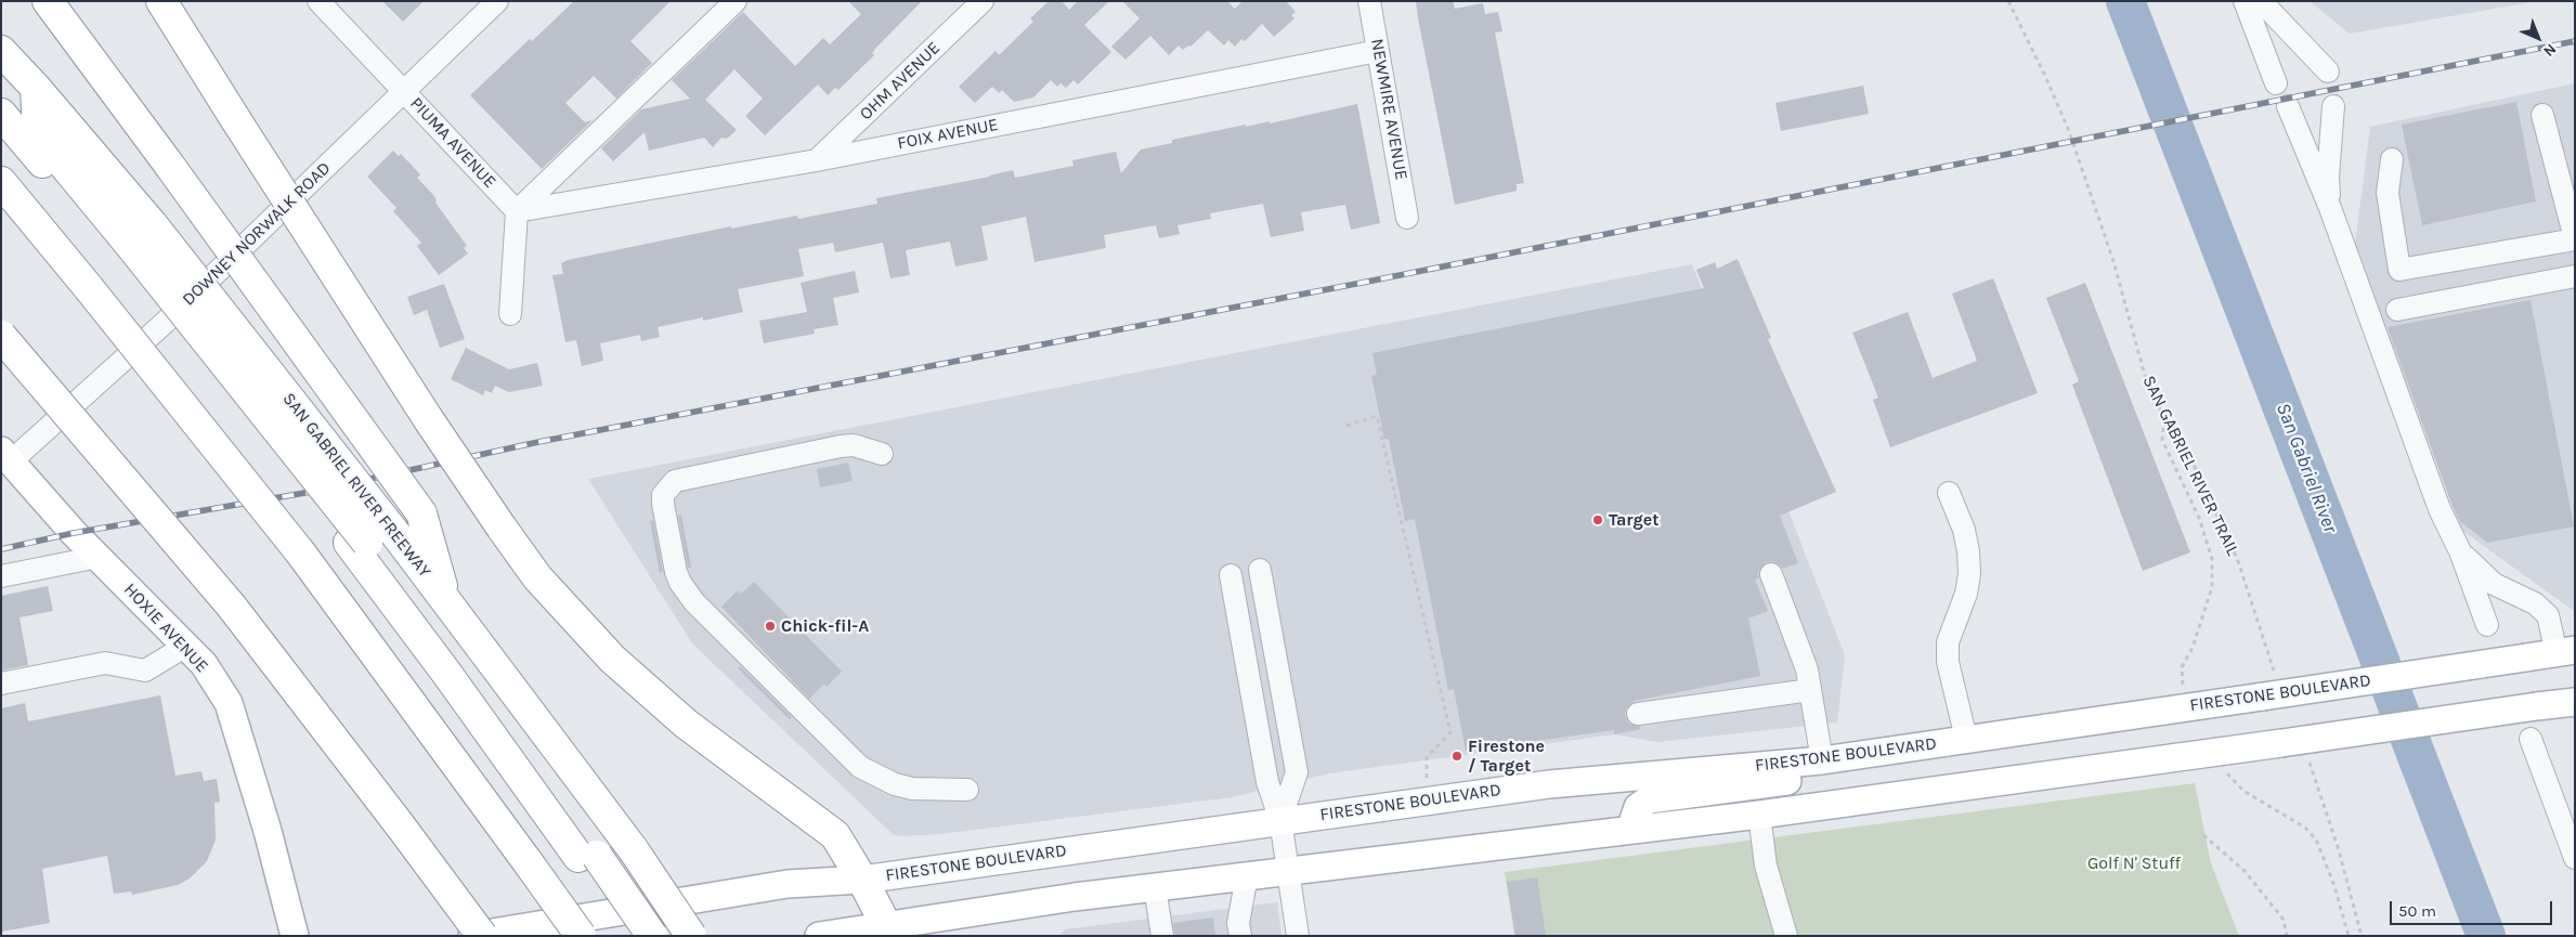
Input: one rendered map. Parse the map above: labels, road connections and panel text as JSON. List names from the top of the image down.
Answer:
{
  "streets": {
    "highway": ["SAN GABRIEL RIVER FREEWAY"],
    "main road": ["HOXIE AVENUE", "FIRESTONE BOULEVARD"],
    "street": [
      "OHM AVENUE",
      "NEWMIRE AVENUE",
      "FOIX AVENUE",
      "PIUMA AVENUE",
      "DOWNEY NORWALK ROAD"
    ],
    "path": ["SAN GABRIEL RIVER TRAIL"]
  },
  "crossings": [
    ["OHM AVENUE", "FOIX AVENUE"],
    ["NEWMIRE AVENUE", "FOIX AVENUE"],
    ["FOIX AVENUE", "PIUMA AVENUE"],
    ["PIUMA AVENUE", "DOWNEY NORWALK ROAD"],
    ["DOWNEY NORWALK ROAD", "HOXIE AVENUE"],
    ["SAN GABRIEL RIVER TRAIL", "FIRESTONE BOULEVARD"]
  ],
  "water": ["San Gabriel River"],
  "parks": ["Golf N' Stuff"],
  "places": ["Target", "Chick-fil-A", "Firestone / Target"],
  "scale_bar": "50 m",
  "north": "bottom right"
}
